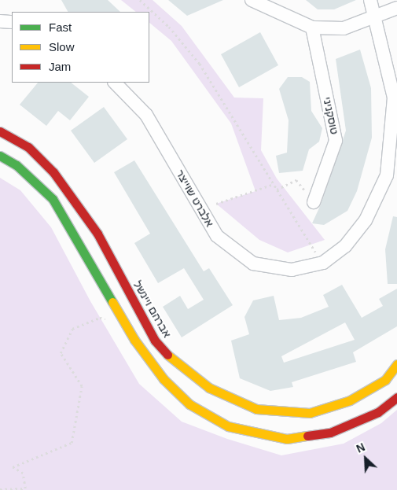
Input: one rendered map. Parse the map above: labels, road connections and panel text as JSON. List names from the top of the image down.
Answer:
{
  "streets": {
    "main road": ["אברהם ויינשל"],
    "street": ["טוסקניני", "אלברט שוייצר"]
  },
  "legend": ["Fast", "Slow", "Jam"],
  "north": "top left"
}
